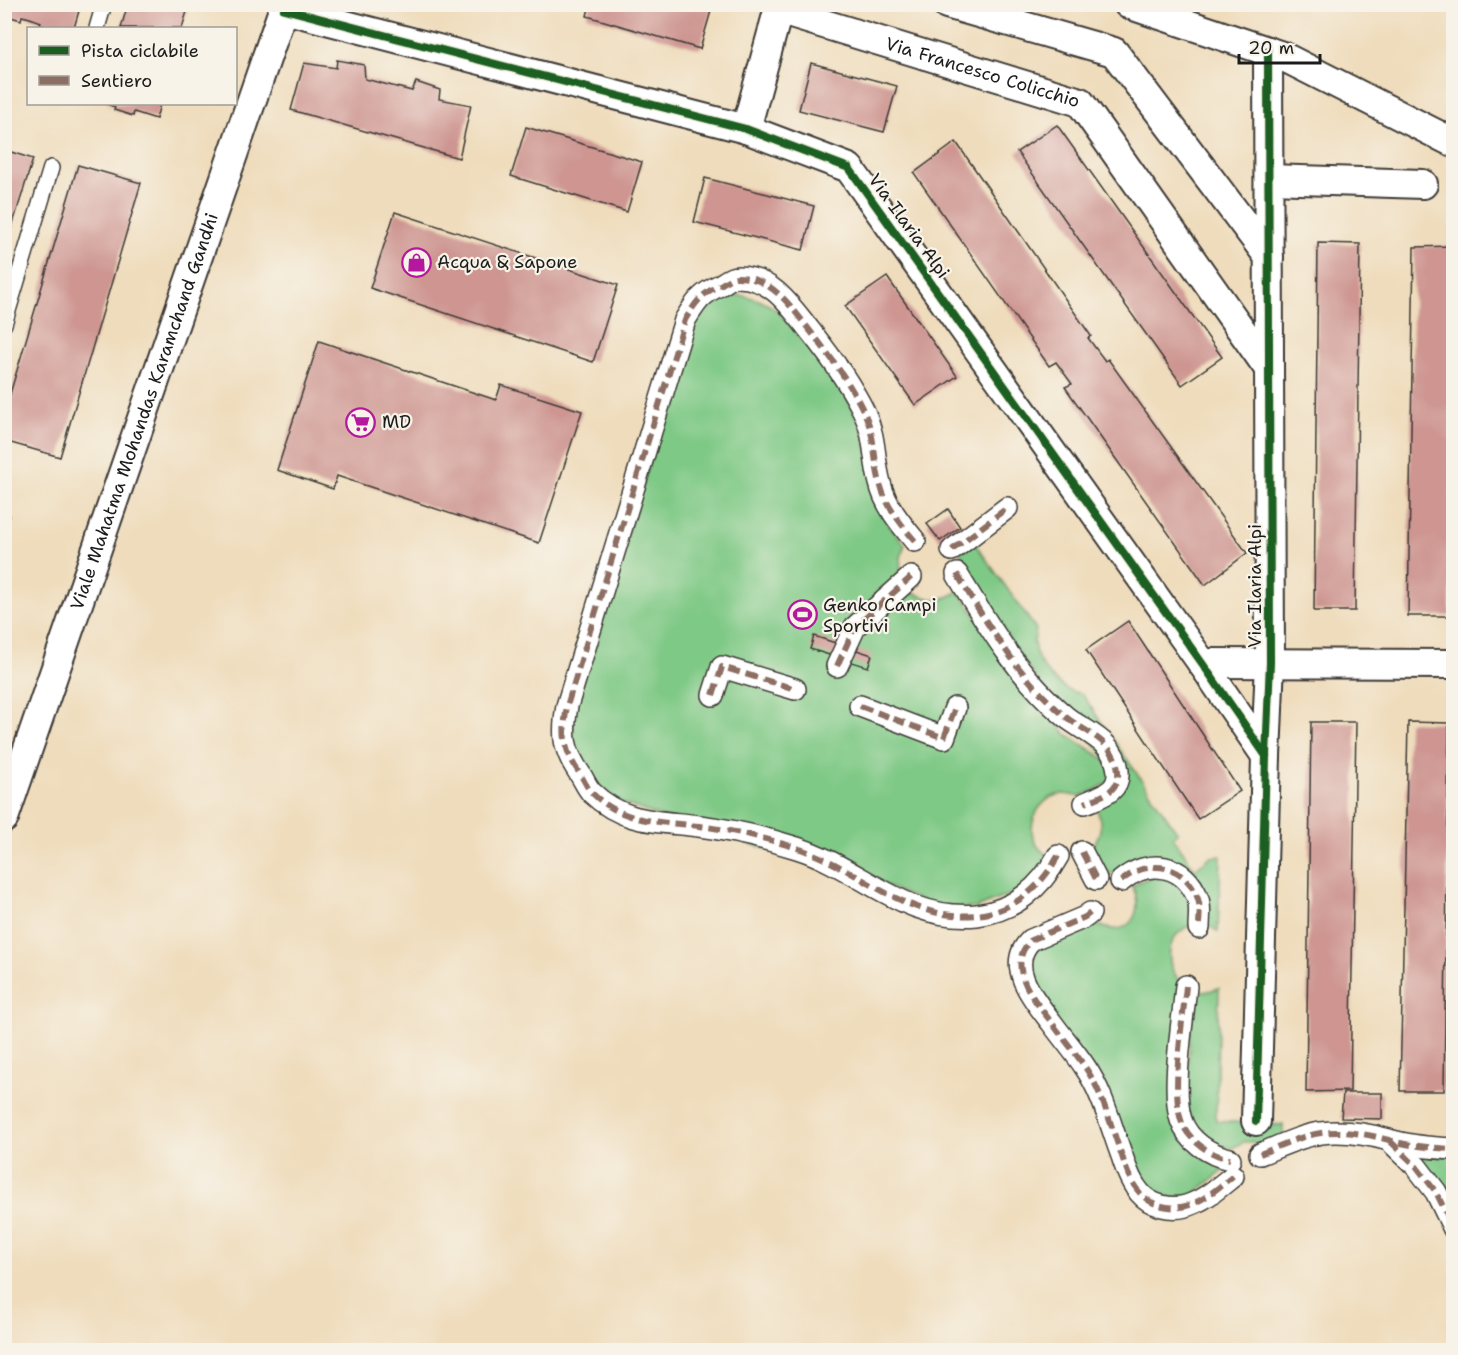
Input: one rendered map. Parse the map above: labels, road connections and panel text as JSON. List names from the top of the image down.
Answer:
{
  "streets": {
    "street": ["Via Francesco Colicchio", "Via Ilaria Alpi", "Viale Mahatma Mohandas Karamchand Gandhi"]
  },
  "crossings": [
    ["Via Francesco Colicchio", "Via Ilaria Alpi"],
    ["Via Ilaria Alpi", "Viale Mahatma Mohandas Karamchand Gandhi"]
  ],
  "places": {
    "shop": ["Acqua & Sapone"],
    "supermarket": ["MD"],
    "sports": ["Genko Campi Sportivi"]
  },
  "legend": ["Pista ciclabile", "Sentiero"],
  "scale_bar": "20 m"
}
